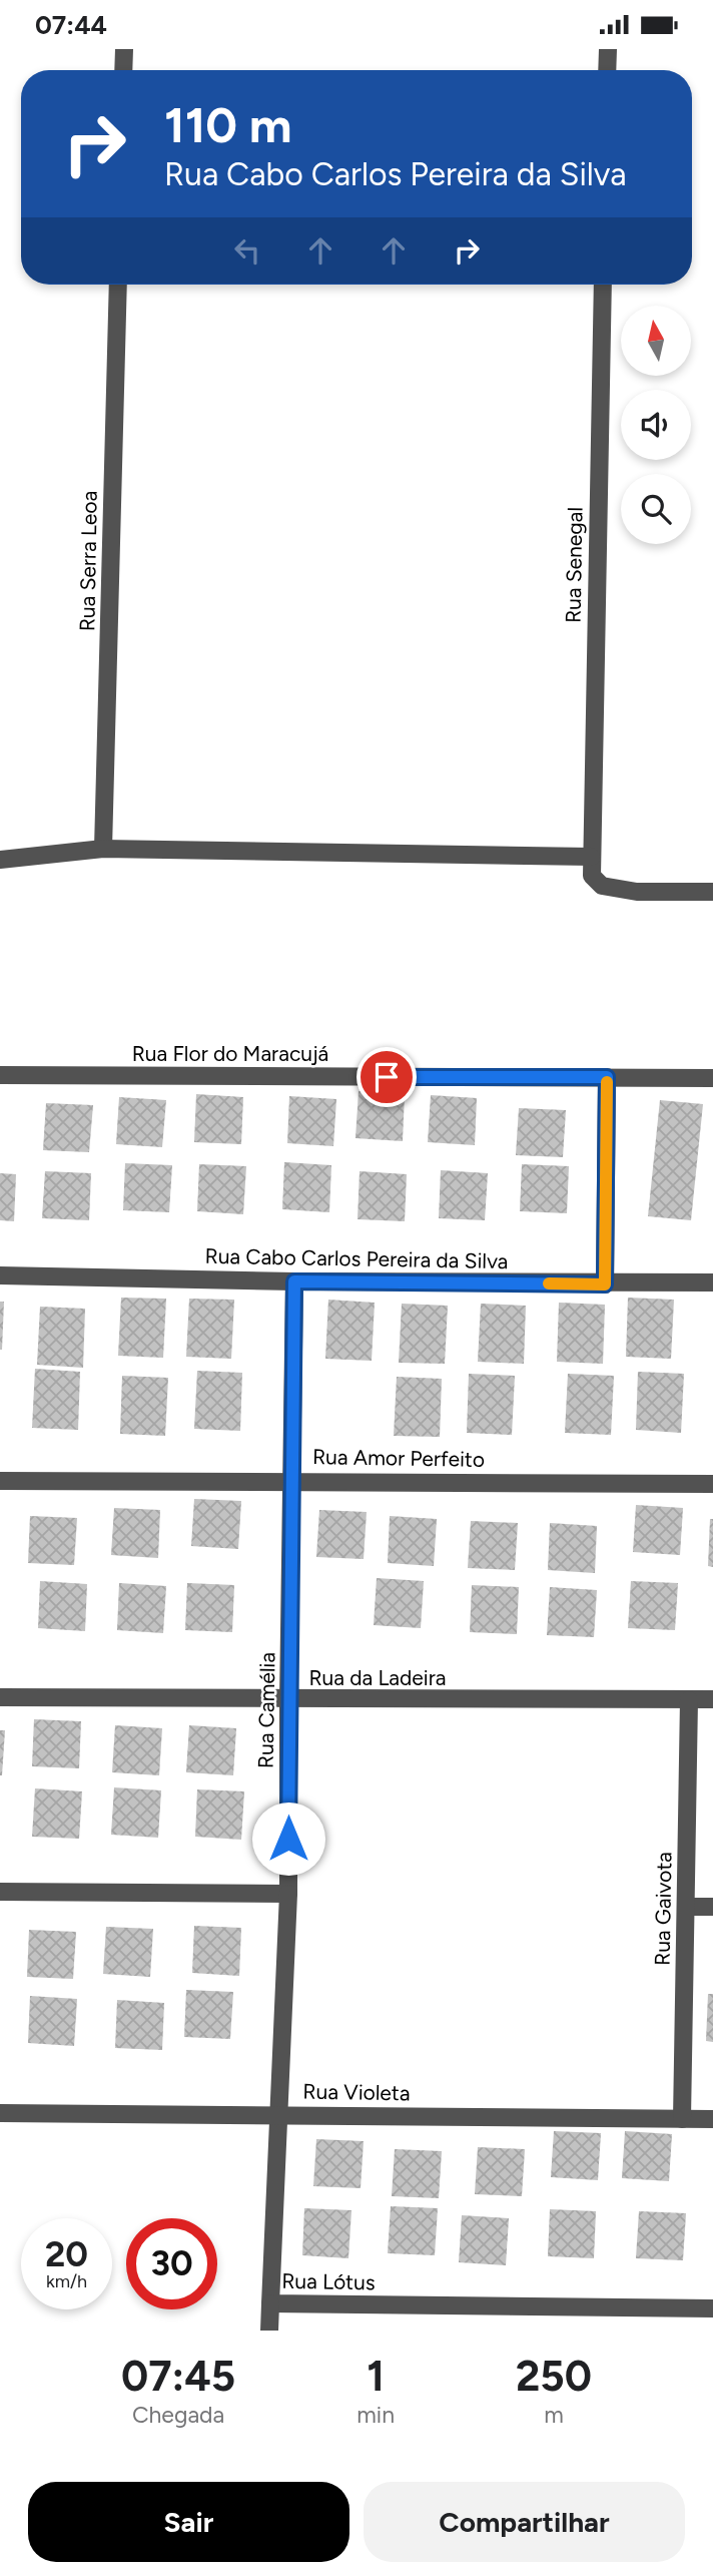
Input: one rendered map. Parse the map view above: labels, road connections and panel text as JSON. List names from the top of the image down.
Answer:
{
  "streets": {
    "street": [
      "Rua Serra Leoa",
      "Rua Senegal",
      "Rua Flor do Maracujá",
      "Rua Cabo Carlos Pereira da Silva",
      "Rua Amor Perfeito",
      "Rua da Ladeira",
      "Rua Camélia",
      "Rua Gaivota",
      "Rua Violeta",
      "Rua Lótus"
    ]
  },
  "crossings": [
    ["Rua Cabo Carlos Pereira da Silva", "Rua Camélia"],
    ["Rua Amor Perfeito", "Rua Camélia"],
    ["Rua da Ladeira", "Rua Camélia"],
    ["Rua da Ladeira", "Rua Gaivota"],
    ["Rua Camélia", "Rua Lótus"],
    ["Rua Gaivota", "Rua Violeta"],
    ["Rua Violeta", "Rua Lótus"]
  ],
  "north": "top",
  "page": {
    "status": "07:44",
    "turn": ["110 m", "Rua Cabo Carlos Pereira da Silva"],
    "speed": "20 km/h",
    "limit": "30",
    "eta": [
      "07:45",
      "Chegada",
      "1",
      "min",
      "250",
      "m"
    ],
    "buttons": ["Sair", "Compartilhar"]
  }
}
